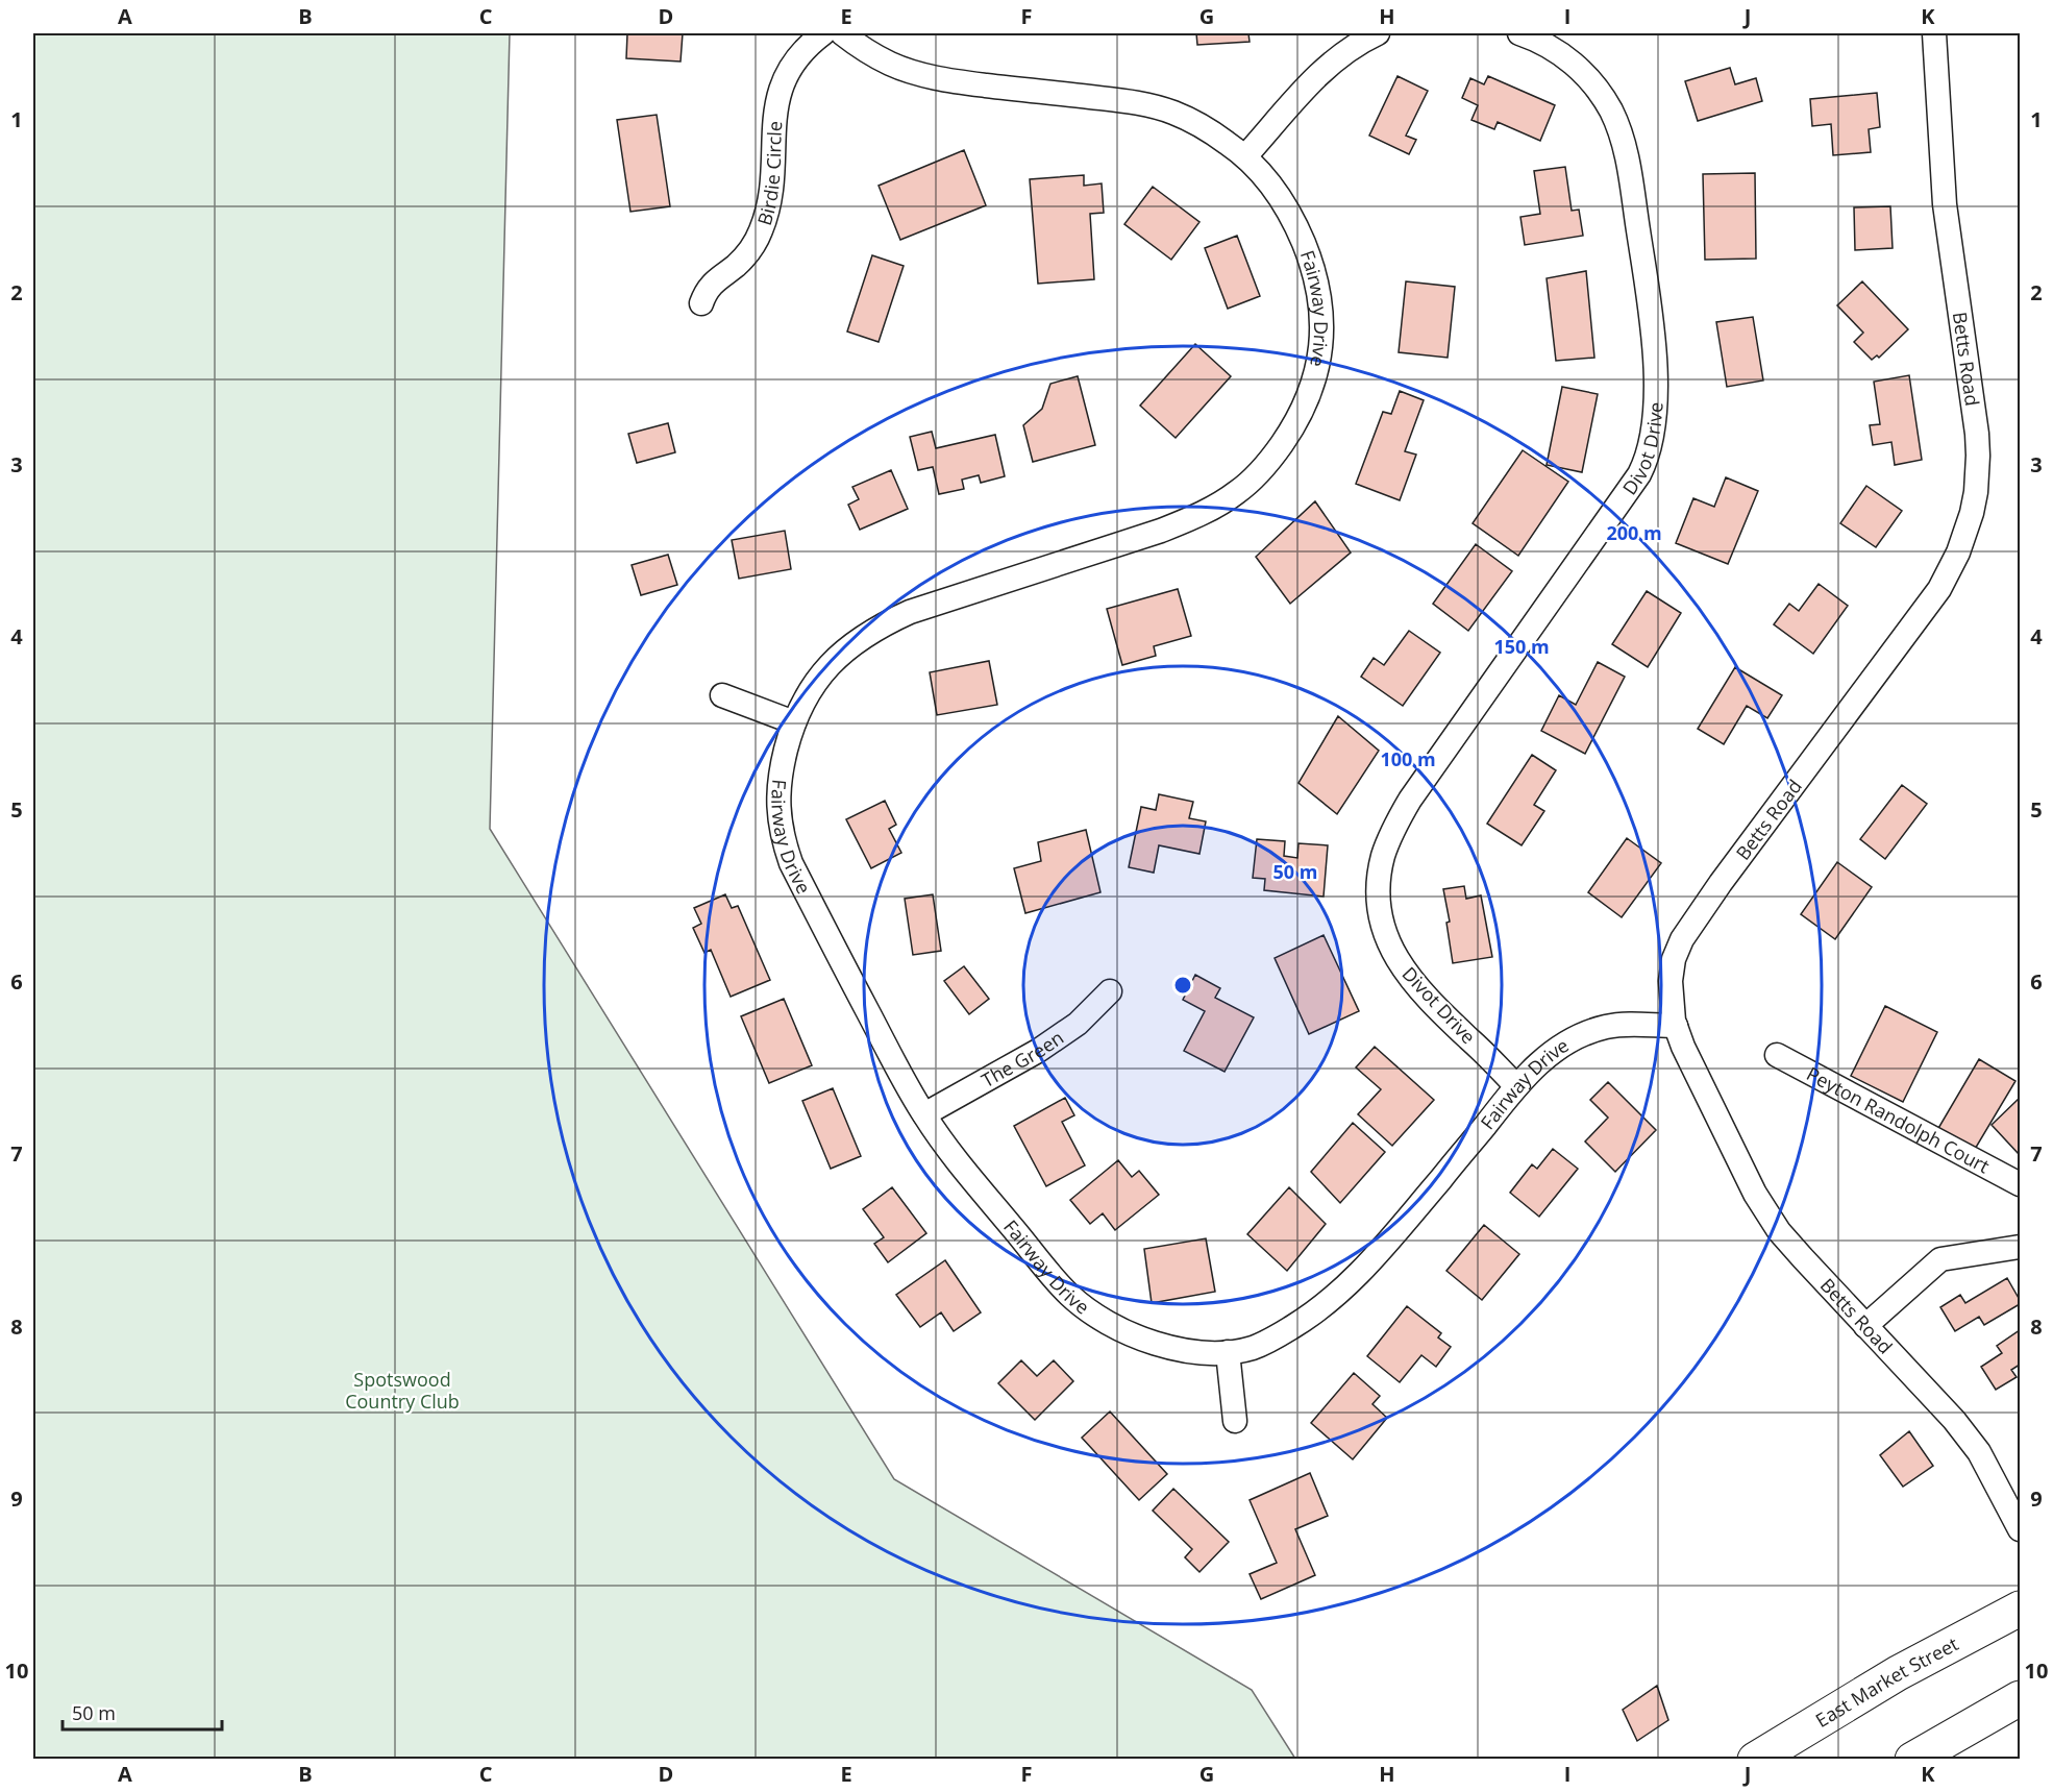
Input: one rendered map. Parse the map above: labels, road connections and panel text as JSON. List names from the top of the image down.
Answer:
{
  "streets": {
    "highway": ["East Market Street"],
    "street": [
      "Birdie Circle",
      "Fairway Drive",
      "Betts Road",
      "Divot Drive",
      "The Green",
      "Peyton Randolph Court"
    ]
  },
  "crossings": [
    ["Fairway Drive", "Betts Road"],
    ["Fairway Drive", "Divot Drive"],
    ["Fairway Drive", "The Green"]
  ],
  "parks": ["Spotswood Country Club"],
  "scale_bar": "50 m",
  "grid": {
    "columns": [
      "A",
      "B",
      "C",
      "D",
      "E",
      "F",
      "G",
      "H",
      "I",
      "J",
      "K"
    ],
    "rows": [
      "1",
      "2",
      "3",
      "4",
      "5",
      "6",
      "7",
      "8",
      "9",
      "10"
    ]
  },
  "rings": [
    "200 m",
    "150 m",
    "100 m",
    "50 m"
  ]
}
